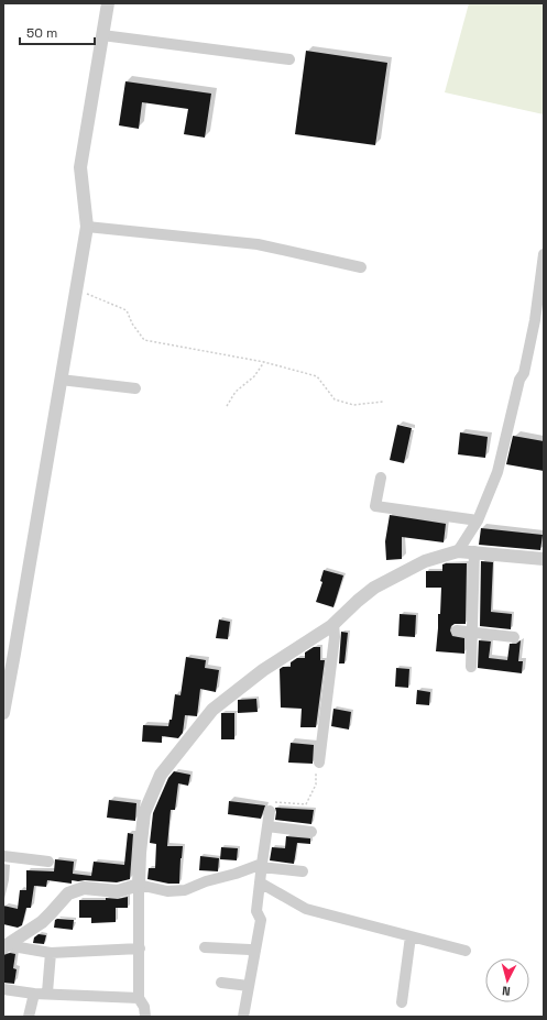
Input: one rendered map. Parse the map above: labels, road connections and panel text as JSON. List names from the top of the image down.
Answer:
{
  "scale_bar": "50 m",
  "north": "bottom"
}
